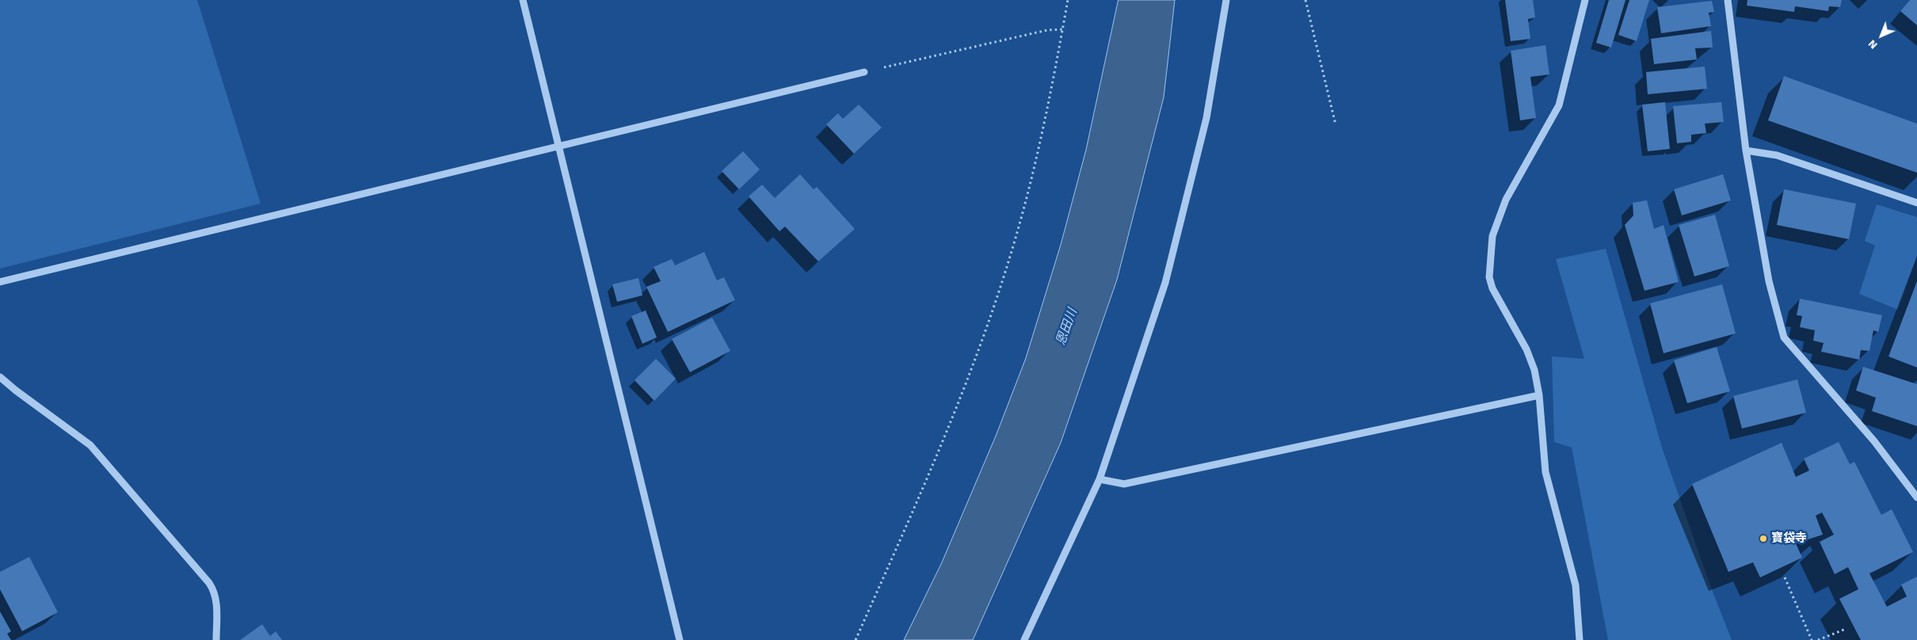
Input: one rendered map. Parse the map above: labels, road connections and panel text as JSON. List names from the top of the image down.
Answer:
{
  "water": ["恩田川"],
  "places": ["寶袋寺"],
  "north": "bottom left"
}
